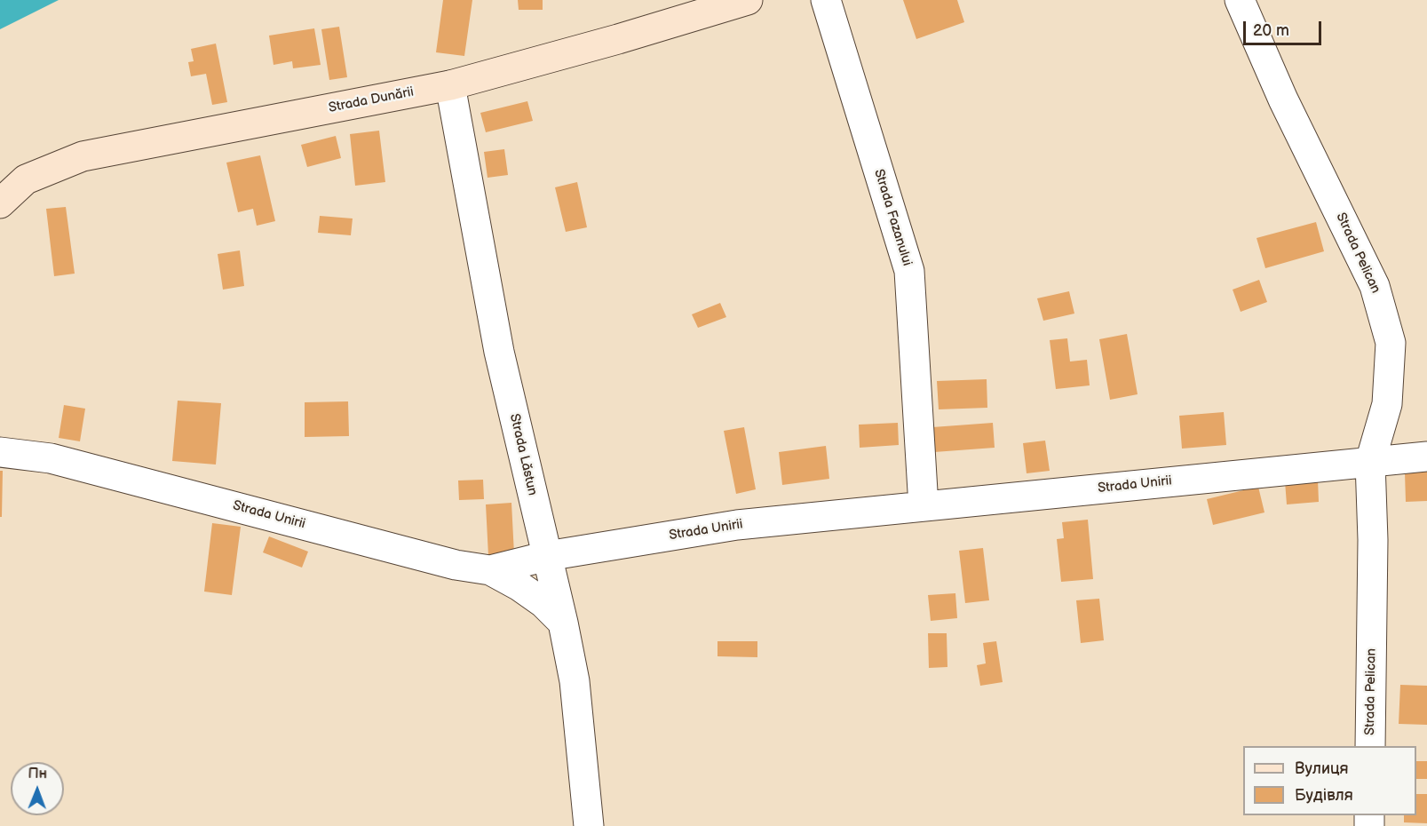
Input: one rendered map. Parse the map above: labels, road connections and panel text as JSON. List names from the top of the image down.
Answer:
{
  "streets": {
    "main road": ["Strada Dunării"],
    "street": [
      "Strada Fazanului",
      "Strada Pelican",
      "Strada Lăstun",
      "Strada Unirii"
    ]
  },
  "crossings": [
    ["Strada Dunării", "Strada Lăstun"],
    ["Strada Fazanului", "Strada Unirii"],
    ["Strada Pelican", "Strada Unirii"],
    ["Strada Lăstun", "Strada Unirii"]
  ],
  "legend": ["Вулиця", "Будівля"],
  "scale_bar": "20 m",
  "north": "top"
}
